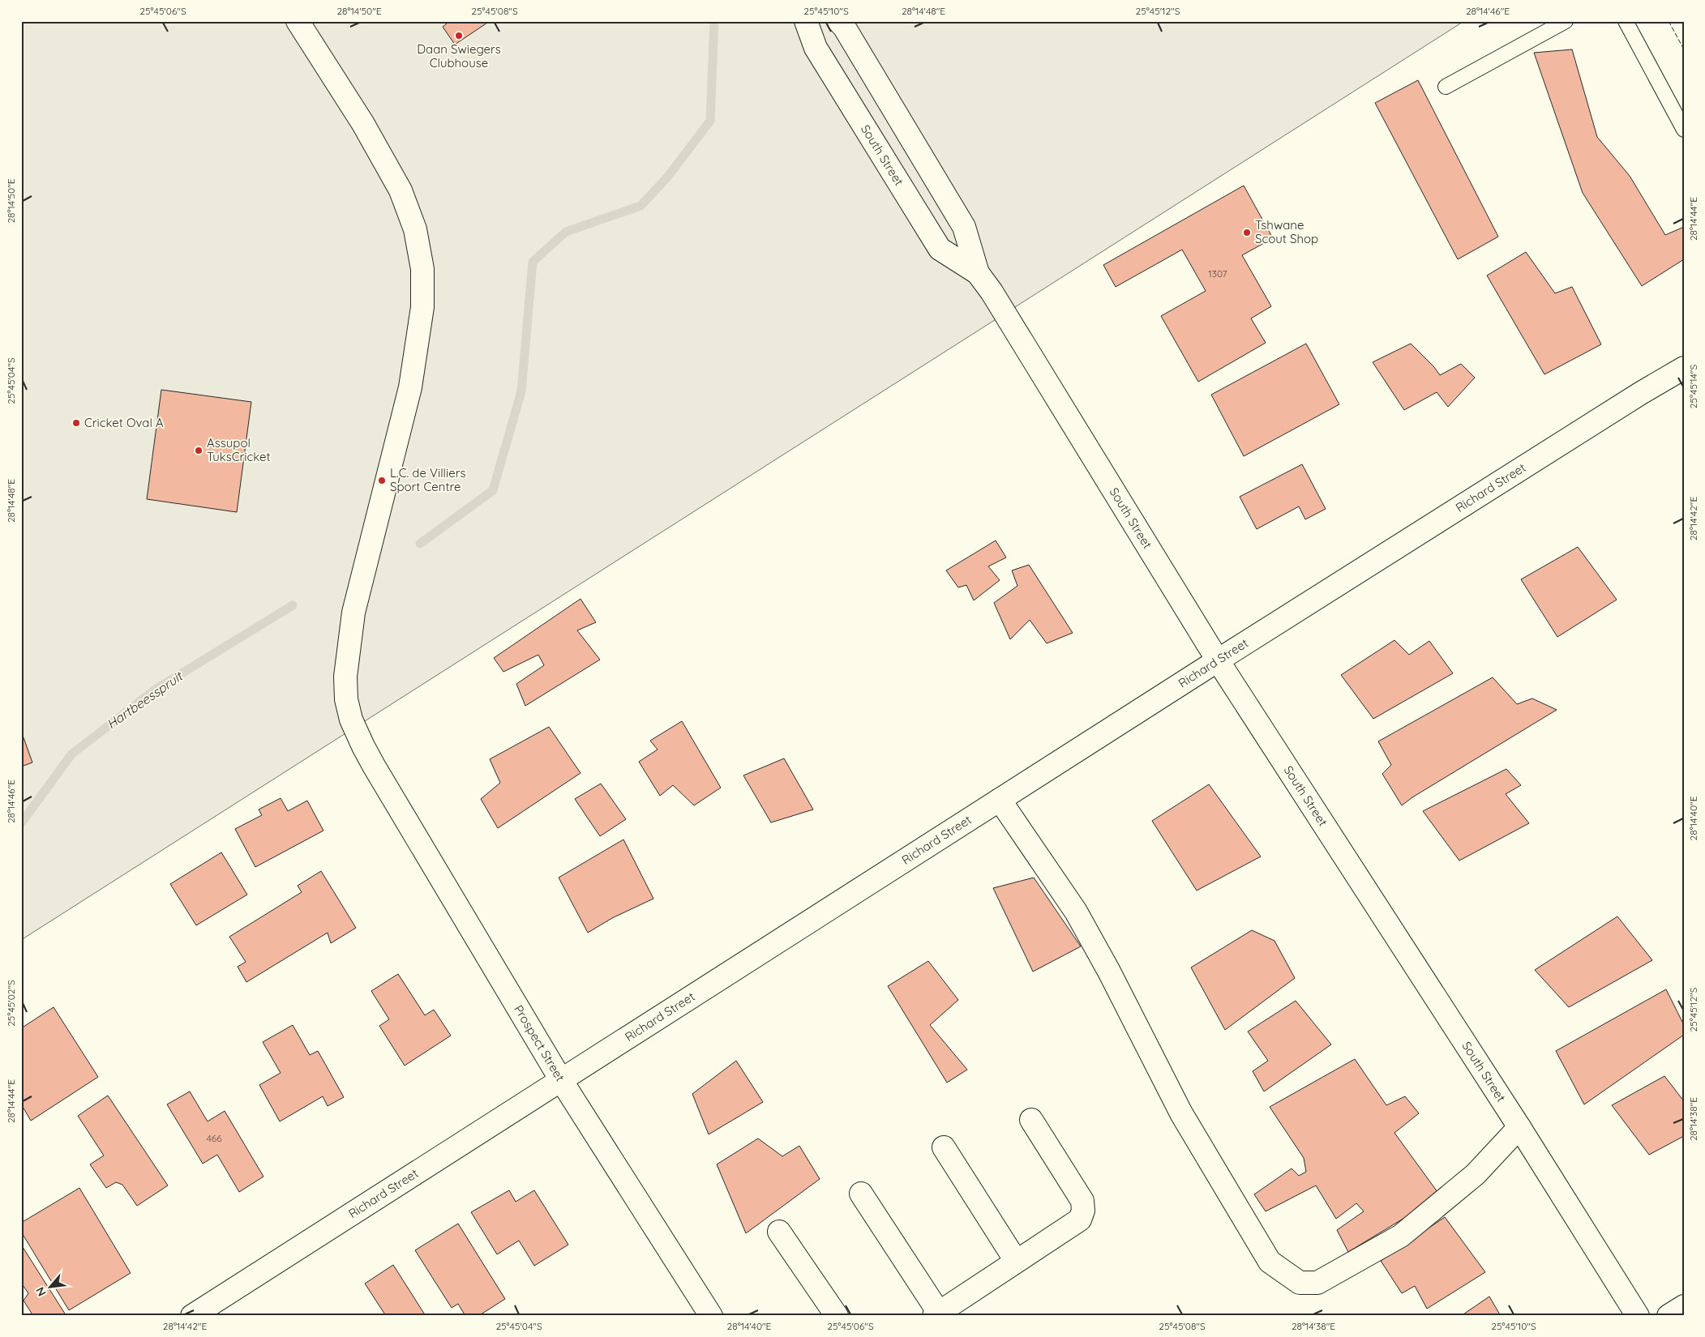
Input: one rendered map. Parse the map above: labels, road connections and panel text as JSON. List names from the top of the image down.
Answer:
{
  "streets": {
    "street": ["South Street", "Richard Street", "Prospect Street"]
  },
  "crossings": [
    ["South Street", "Richard Street"],
    ["Richard Street", "Prospect Street"]
  ],
  "water": ["Hartbeesspruit"],
  "places": [
    "Daan Swiegers Clubhouse",
    "Tshwane Scout Shop",
    "Cricket Oval A",
    "Assupol TuksCricket",
    "L.C. de Villiers Sport Centre"
  ],
  "house_numbers": ["1307", "466"],
  "north": "bottom left",
  "coordinates": [
    "25°45'06\"S",
    "28°14'50\"E",
    "25°45'08\"S",
    "25°45'10\"S",
    "28°14'48\"E",
    "25°45'12\"S",
    "28°14'46\"E",
    "28°14'44\"E",
    "25°45'04\"S",
    "25°45'14\"S",
    "28°14'42\"E",
    "28°14'40\"E",
    "25°45'02\"S",
    "28°14'38\"E"
  ]
}
